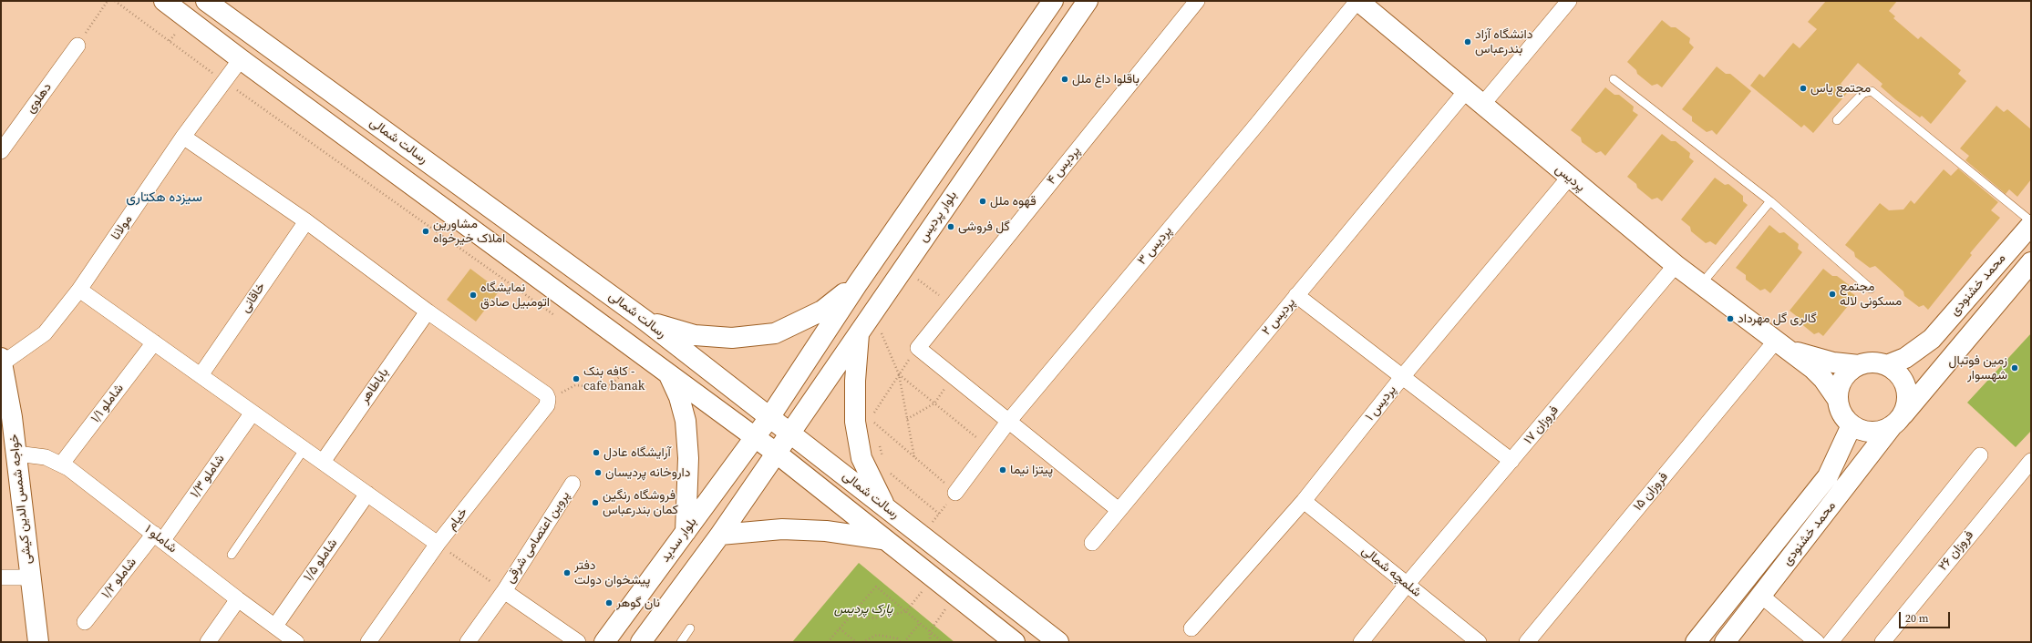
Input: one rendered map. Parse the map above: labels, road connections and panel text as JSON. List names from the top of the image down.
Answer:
{
  "streets": {
    "main road": [
      "رسالت شمالی",
      "پردیس",
      "بلوار پردیس",
      "محمد خشنودی",
      "خواجه شمس الدين كيشی",
      "بلوار سدید"
    ],
    "street": [
      "دهلوی",
      "پردیس ۴",
      "مولانا",
      "پردیس ۳",
      "خاقانی",
      "پردیس ۲",
      "باباطاهر",
      "شاملو ۱/۱",
      "پردیس ۱",
      "فروزان ۱۷",
      "شاملو ۱/۳",
      "فروزان ۱۵",
      "خیام",
      "پروین اعتصامی شرقی",
      "شاملو ۱",
      "فروزان ۲۶",
      "شاملو ۱/۵",
      "شلمچه شمالی",
      "شاملو ۱/۲"
    ]
  },
  "crossings": [
    ["رسالت شمالی", "بلوار پردیس"],
    ["رسالت شمالی", "مولانا"],
    ["رسالت شمالی", "بلوار سدید"],
    ["پردیس", "پردیس ۳"],
    ["پردیس", "محمد خشنودی"],
    ["پردیس", "پردیس ۲"],
    ["پردیس", "پردیس ۱"],
    ["پردیس", "فروزان ۱۷"],
    ["پردیس", "فروزان ۱۵"],
    ["مولانا", "خواجه شمس الدين كيشی"],
    ["شاملو ۱/۱", "شاملو ۱"],
    ["پردیس ۱", "شلمچه شمالی"],
    ["فروزان ۱۷", "شلمچه شمالی"],
    ["شاملو ۱/۳", "شاملو ۱"],
    ["شاملو ۱/۳", "شاملو ۱/۲"],
    ["خواجه شمس الدين كيشی", "شاملو ۱"],
    ["شاملو ۱", "شاملو ۱/۵"],
    ["شاملو ۱", "شاملو ۱/۲"]
  ],
  "districts": ["سیزده هکتاری"],
  "parks": ["پارک پردیس"],
  "places": [
    "دانشگاه آزاد بندرعباس",
    "باقلوا داغ ملل",
    "مجتمع یاس",
    "قهوه ملل",
    "گل فروشی",
    "مشاورین املاک خیرخواه",
    "مجتمع مسکونی لاله",
    "نمایشگاه اتومبیل صادق",
    "گالری گل مهرداد",
    "زمین فوتبال شهسوار",
    "کافه بنک - cafe banak",
    "آرایشگاه عادل",
    "پیتزا نیما",
    "داروخانه پردیسان",
    "فروشگاه رنگین کمان بندرعباس",
    "دفتر پیشخوان دولت",
    "نان گوهر"
  ],
  "scale_bar": "20 m"
}
